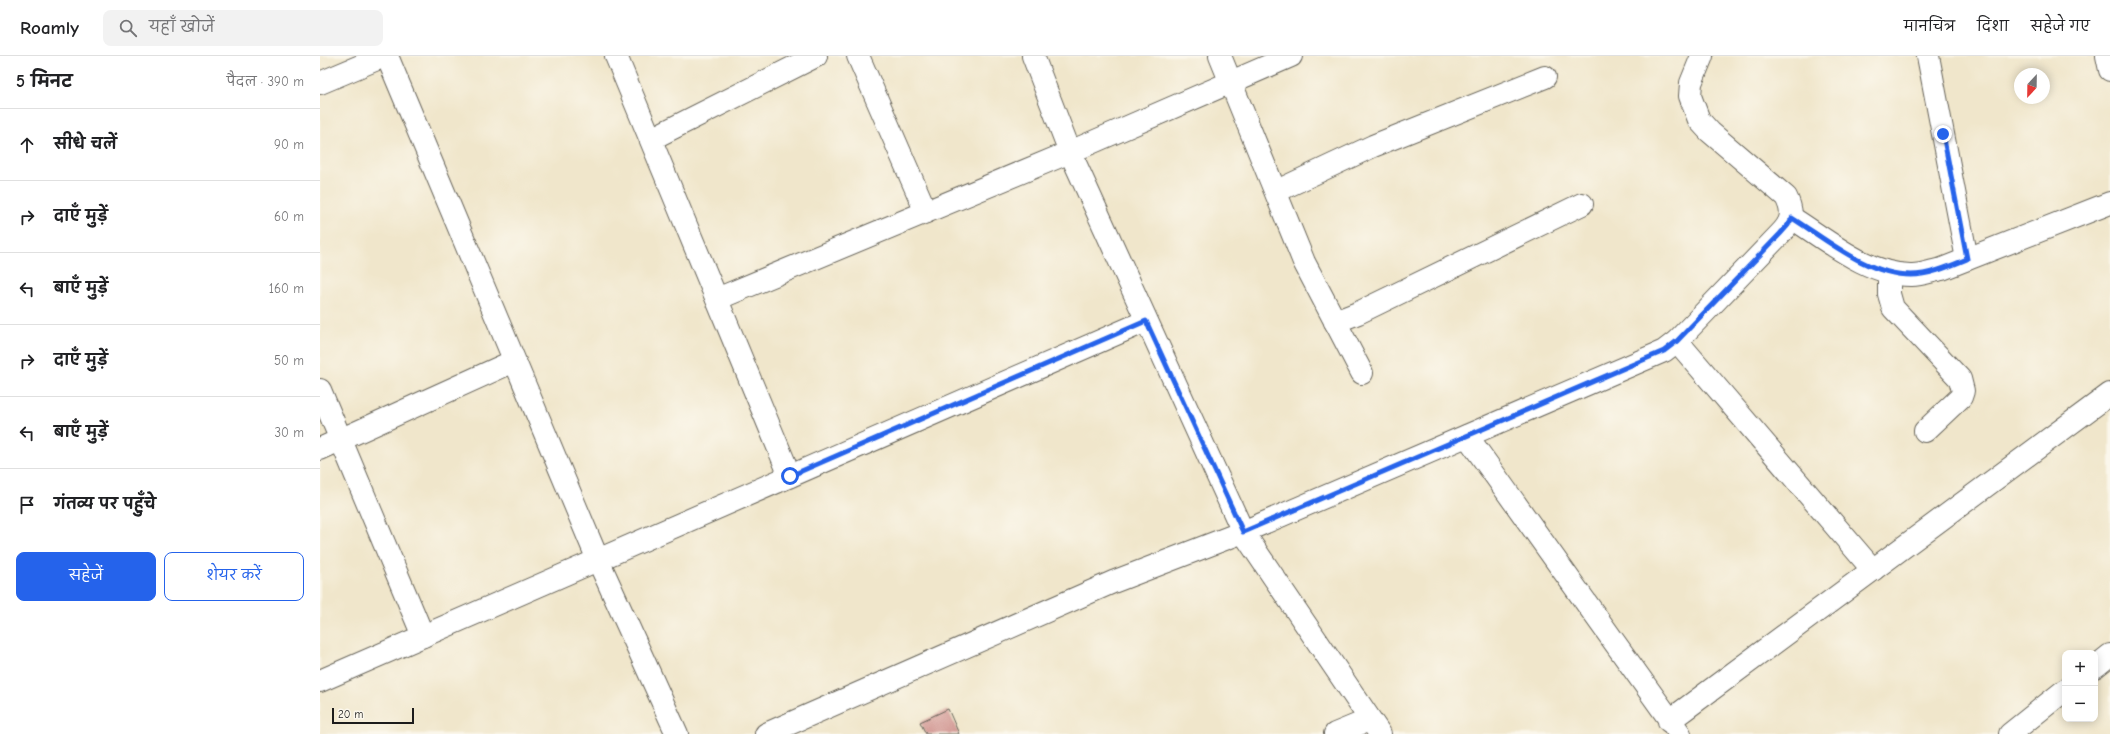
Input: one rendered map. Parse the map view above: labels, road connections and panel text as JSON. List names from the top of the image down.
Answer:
{
  "scale_bar": "20 m",
  "north": "bottom",
  "page": {
    "header": "Roamly",
    "search": "यहाँ खोजें",
    "nav": ["मानचित्र", "दिशा", "सहेजे गए"],
    "heading": ["5 मिनट", "पैदल · 390 m"],
    "list": [
      ["सीधे चलें", "90 m"],
      ["दाएँ मुड़ें", "60 m"],
      ["बाएँ मुड़ें", "160 m"],
      ["दाएँ मुड़ें", "50 m"],
      ["बाएँ मुड़ें", "30 m"],
      "गंतव्य पर पहुँचे"
    ],
    "buttons": ["सहेजें", "शेयर करें"],
    "map_buttons": ["+", "−"],
    "scale": "20 m"
  }
}
